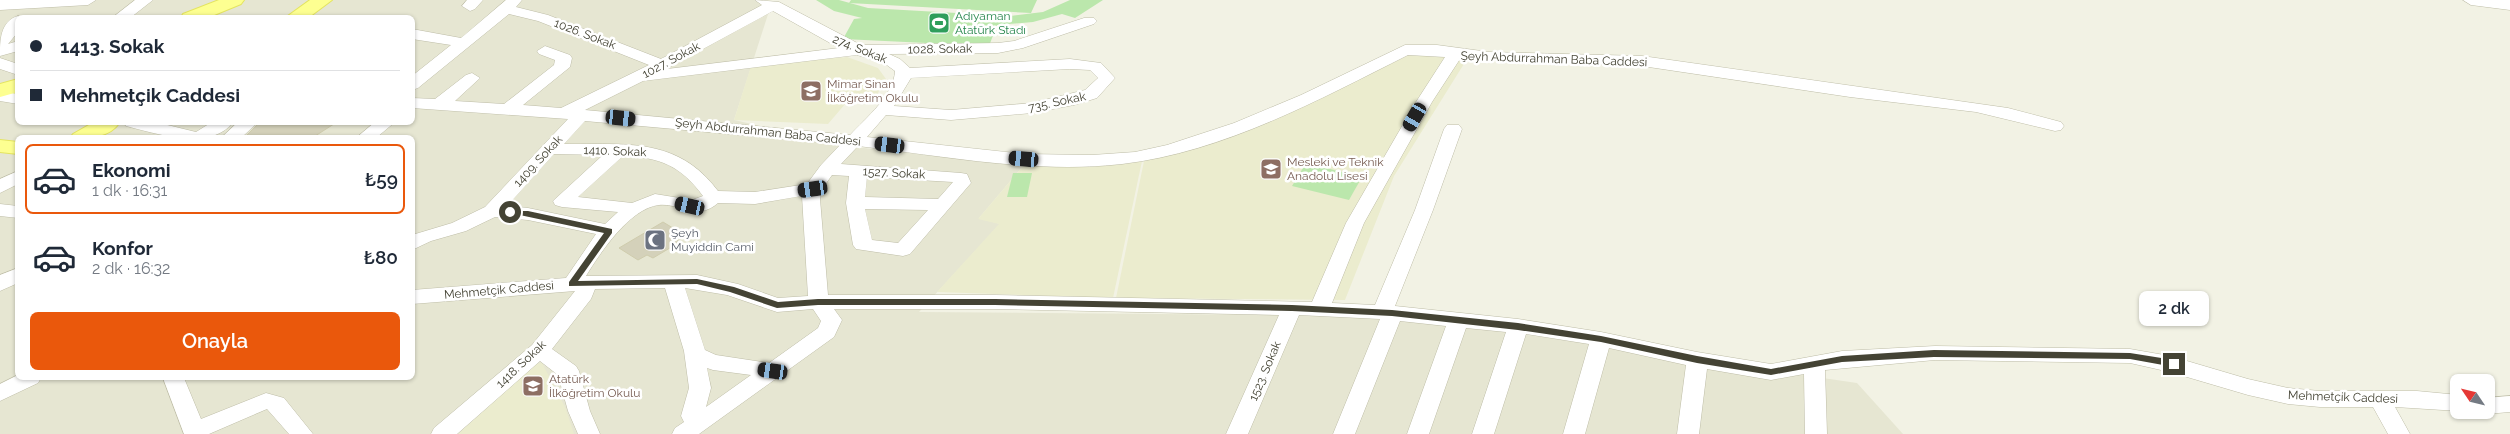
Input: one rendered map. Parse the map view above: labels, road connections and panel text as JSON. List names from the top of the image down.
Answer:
{
  "streets": {
    "street": [
      "1026. Sokak",
      "274. Sokak",
      "1028. Sokak",
      "Şeyh Abdurrahman Baba Caddesi",
      "1027. Sokak",
      "735. Sokak",
      "1410. Sokak",
      "1409. Sokak",
      "1527. Sokak",
      "Mehmetçik Caddesi",
      "1418. Sokak",
      "1523. Sokak"
    ]
  },
  "crossings": [
    ["1026. Sokak", "1027. Sokak"],
    ["274. Sokak", "1028. Sokak"],
    ["274. Sokak", "1027. Sokak"],
    ["274. Sokak", "735. Sokak"],
    ["1028. Sokak", "1027. Sokak"],
    ["Şeyh Abdurrahman Baba Caddesi", "1027. Sokak"],
    ["Şeyh Abdurrahman Baba Caddesi", "1409. Sokak"],
    ["1027. Sokak", "1409. Sokak"],
    ["1410. Sokak", "1409. Sokak"],
    ["Mehmetçik Caddesi", "1418. Sokak"],
    ["Mehmetçik Caddesi", "1523. Sokak"]
  ],
  "places": {
    "sports": ["Adıyaman Atatürk Stadı"],
    "school or university": ["Mimar Sinan İlköğretim Okulu", "Mesleki ve Teknik Anadolu Lisesi", "Atatürk İlköğretim Okulu"],
    "mosque": ["Şeyh Muyiddin Cami"]
  },
  "north": "top left",
  "page": {
    "banner": ["1413. Sokak", "Mehmetçik Caddesi"],
    "list": [
      {
        "name": "Ekonomi",
        "note": "1 dk · 16:31",
        "value": "₺59"
      },
      {
        "name": "Konfor",
        "note": "2 dk · 16:32",
        "value": "₺80"
      }
    ],
    "bubble": "2 dk",
    "buttons": "Onayla"
  }
}
